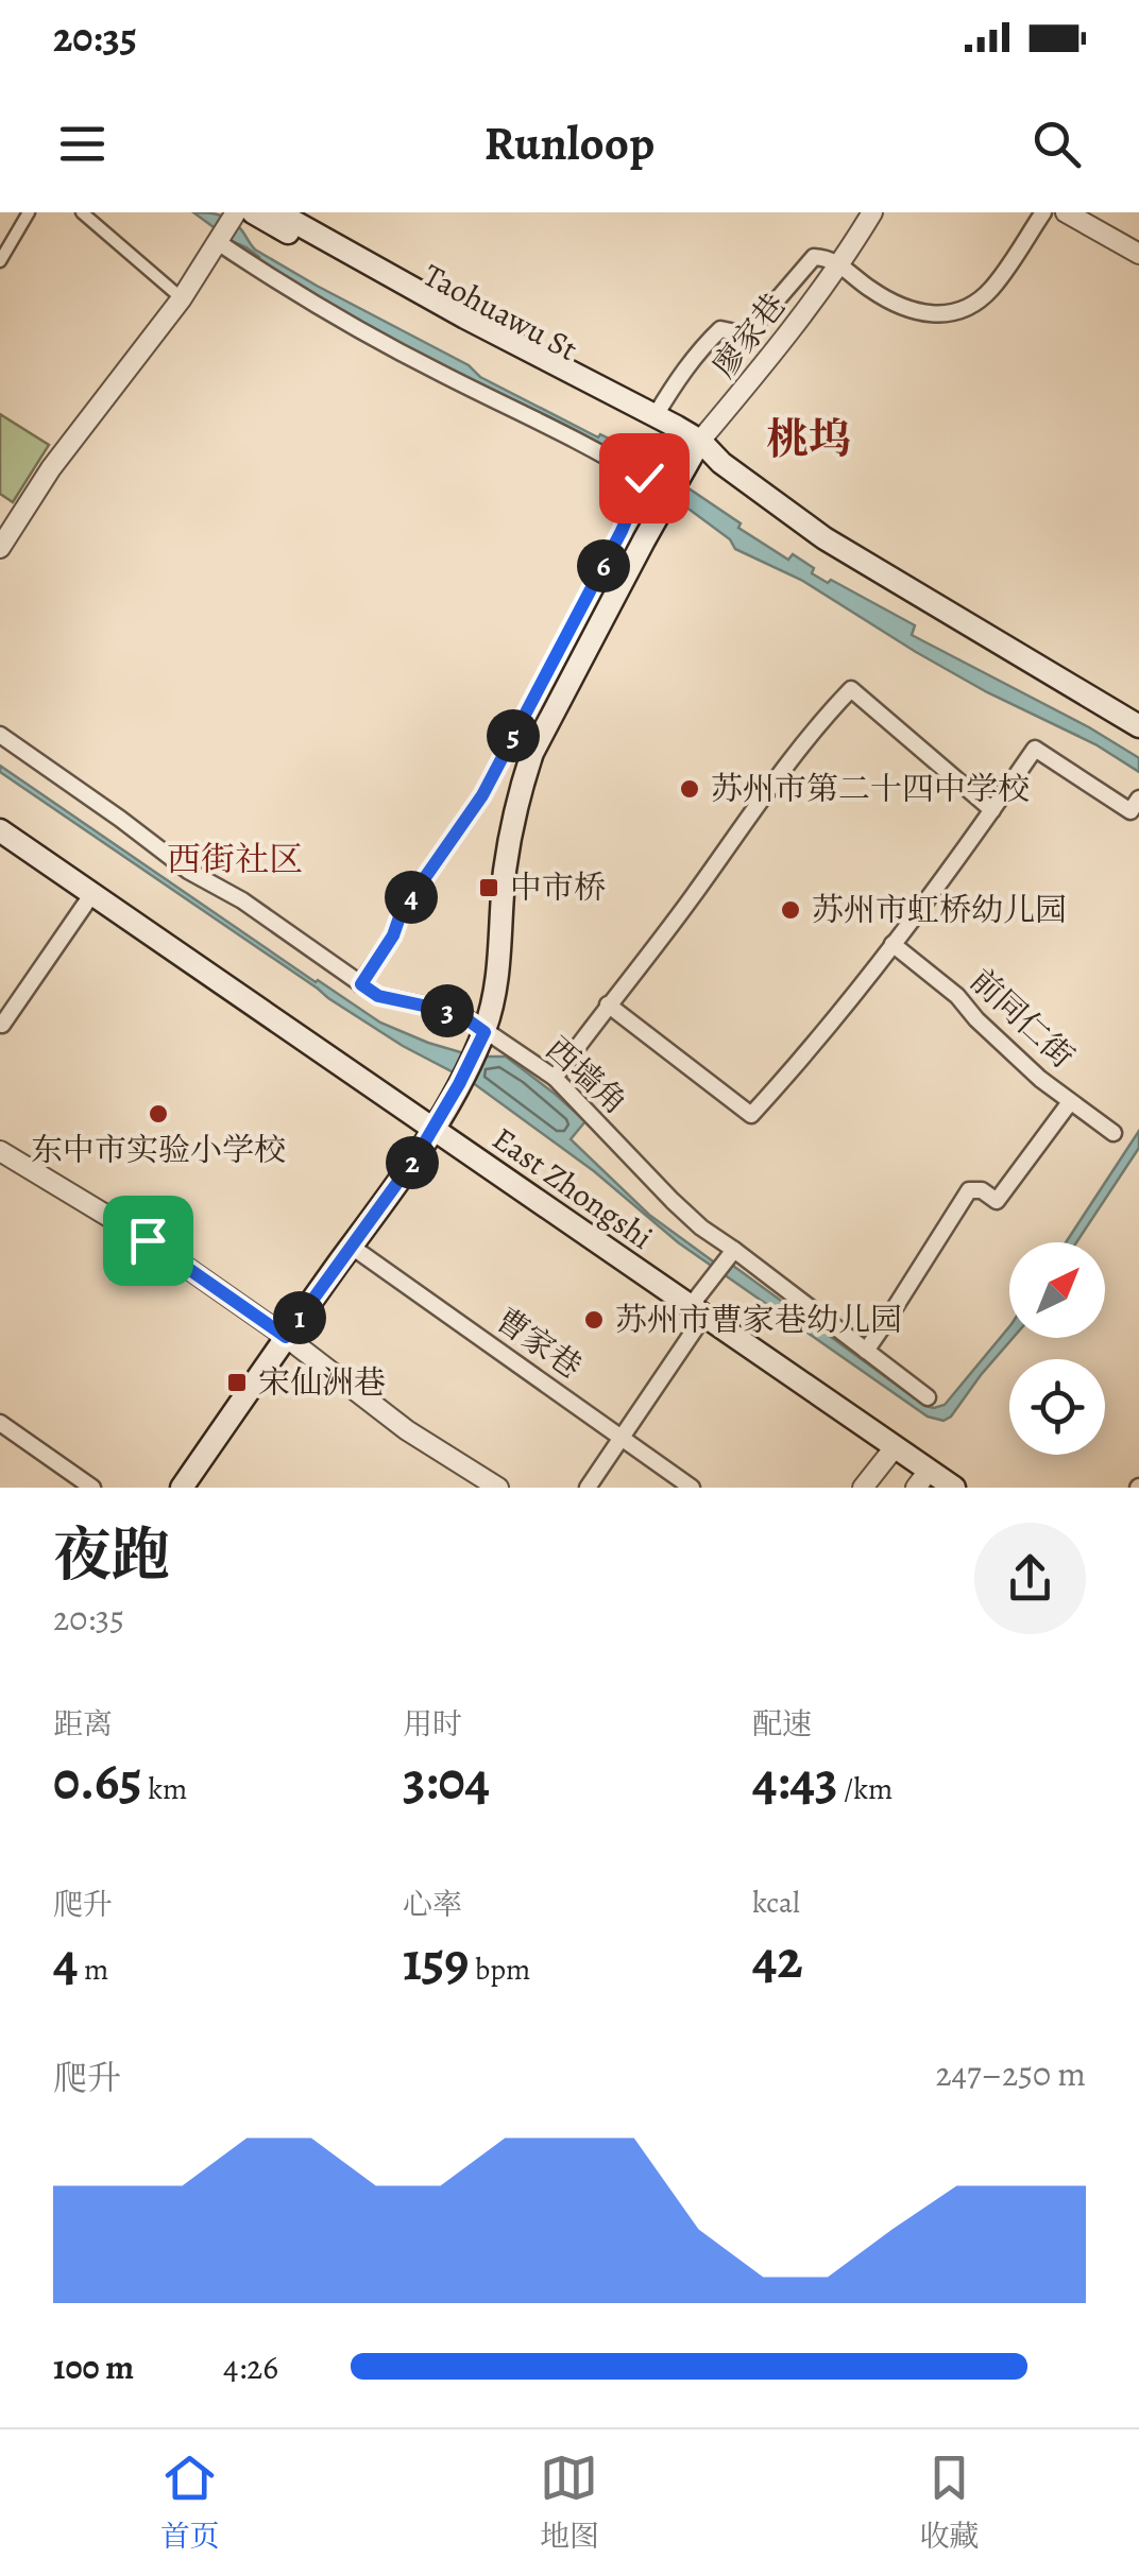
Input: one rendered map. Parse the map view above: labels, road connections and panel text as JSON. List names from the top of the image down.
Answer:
{
  "streets": {
    "main road": ["Taohuawu St", "East Zhongshi"],
    "street": [
      "廖家巷",
      "前同仁街",
      "西墙角",
      "曹家巷"
    ]
  },
  "crossings": [
    ["Taohuawu St", "廖家巷"]
  ],
  "districts": ["桃坞", "西街社区"],
  "places": {
    "other": [
      "苏州市第二十四中学校",
      "苏州市虹桥幼儿园",
      "东中市实验小学校",
      "苏州市曹家巷幼儿园"
    ],
    "transit": ["中市桥", "宋仙洲巷"]
  },
  "north": "top right",
  "page": {
    "status": "20:35",
    "header": "Runloop",
    "pins": [
      "6",
      "5",
      "4",
      "3",
      "2",
      "1"
    ],
    "heading": ["夜跑", "20:35"],
    "stats": [
      ["距离", "0.65 km"],
      ["用时", "3:04"],
      ["配速", "4:43 /km"],
      ["爬升", "4 m"],
      ["心率", "159 bpm"],
      ["kcal", "42"]
    ],
    "chart": ["爬升", "247–250 m"],
    "list": [
      {
        "name": "100 m",
        "note": "4:26"
      }
    ],
    "tabs": ["首页", "地图", "收藏"]
  }
}
